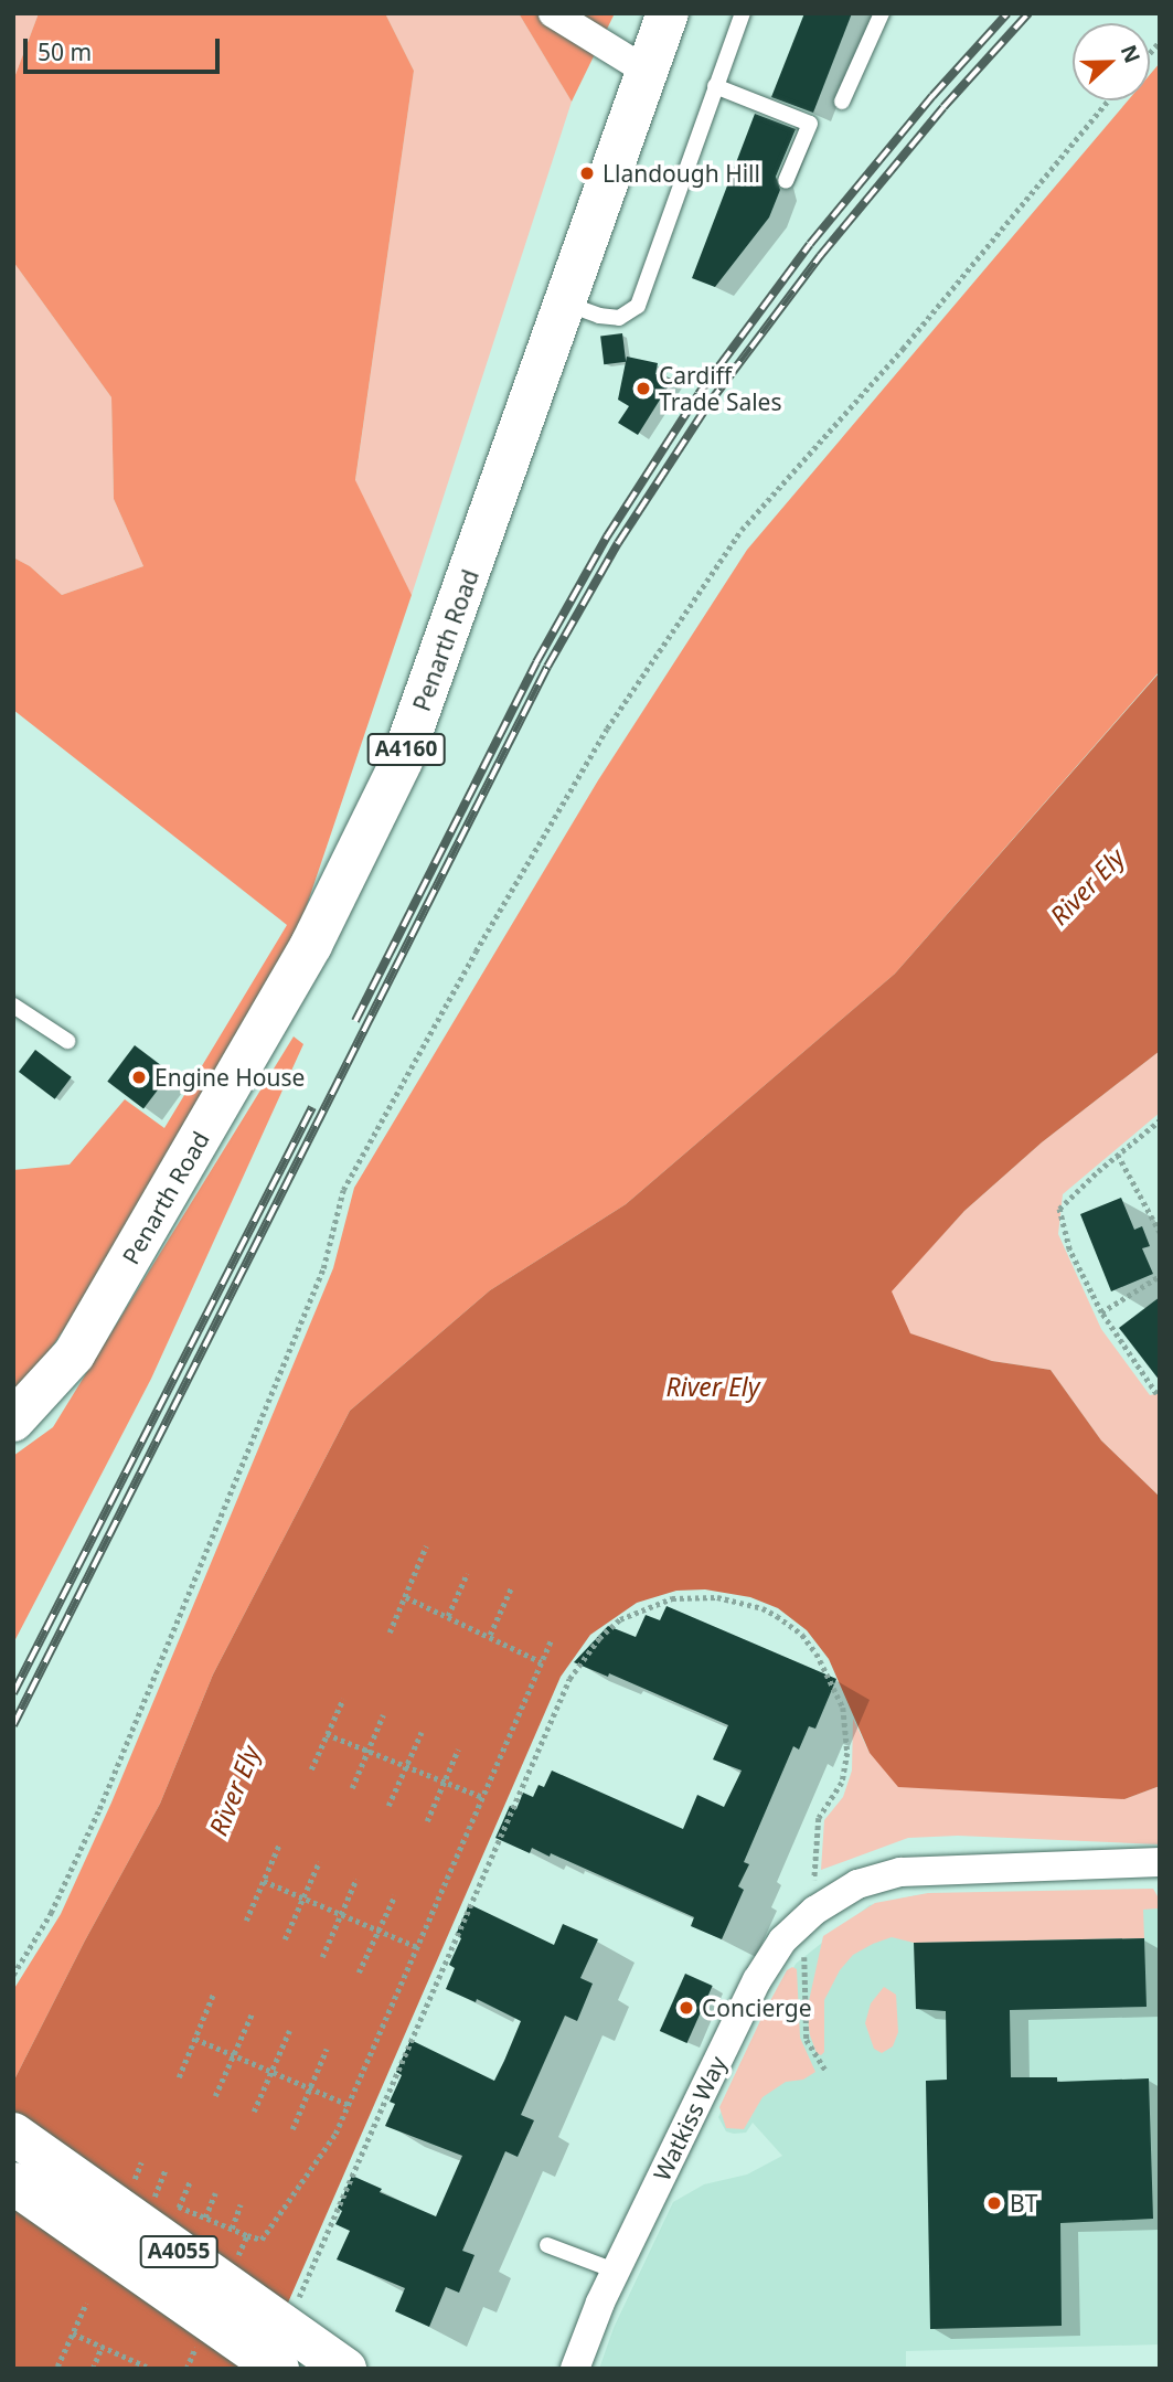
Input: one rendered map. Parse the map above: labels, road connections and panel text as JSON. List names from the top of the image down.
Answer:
{
  "streets": {
    "main road": ["Penarth Road", "A4160", "A4055"],
    "street": ["Watkiss Way"]
  },
  "water": ["River Ely"],
  "places": [
    "Llandough Hill",
    "Cardiff Trade Sales",
    "Engine House",
    "Concierge",
    "BT"
  ],
  "scale_bar": "50 m",
  "north": "right"
}
